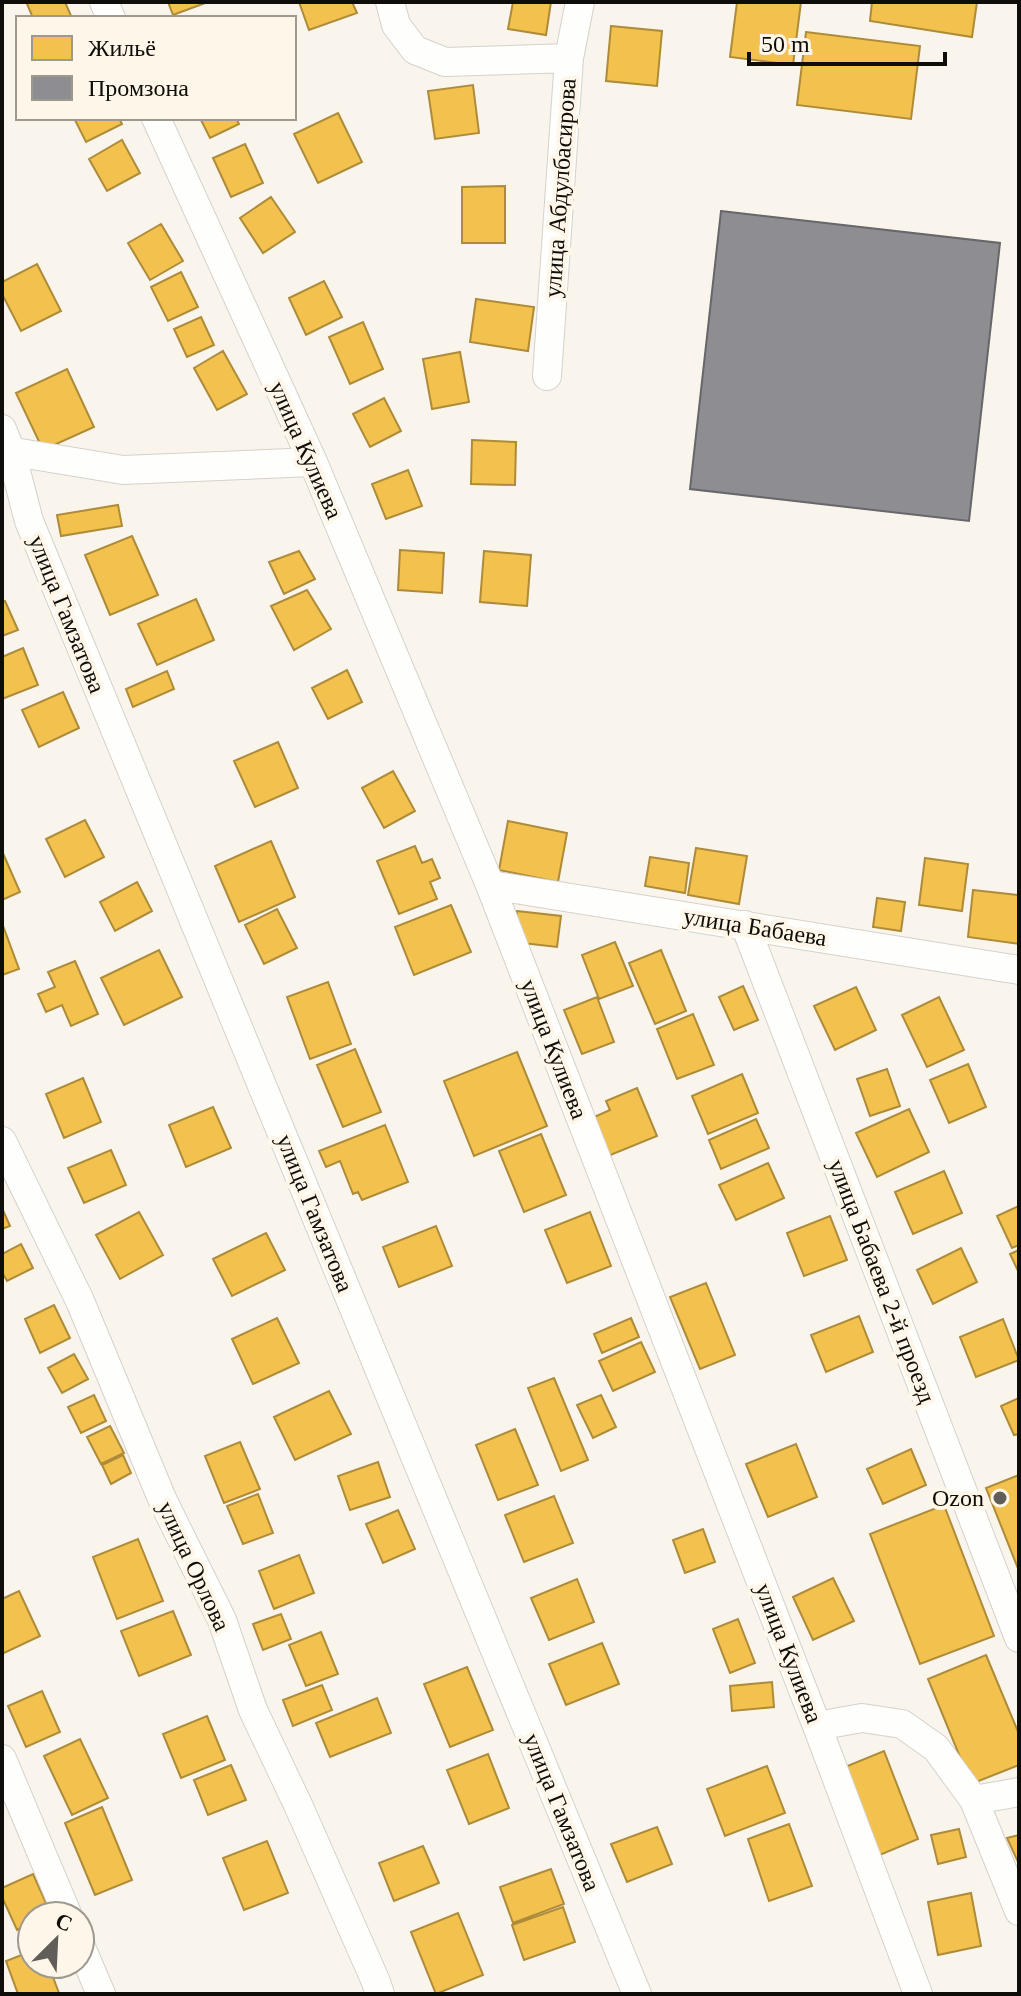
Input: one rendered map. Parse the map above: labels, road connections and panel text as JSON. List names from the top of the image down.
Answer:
{
  "streets": {
    "street": [
      "улица Абдулбасирова",
      "улица Кулиева",
      "улица Гамзатова",
      "улица Бабаева",
      "улица Бабаева 2-й проезд",
      "улица Орлова"
    ]
  },
  "crossings": [
    ["улица Кулиева", "улица Бабаева"],
    ["улица Бабаева", "улица Бабаева 2-й проезд"]
  ],
  "places": ["Ozon"],
  "legend": ["Жильё", "Промзона"],
  "scale_bar": "50 m",
  "north": "top right"
}
